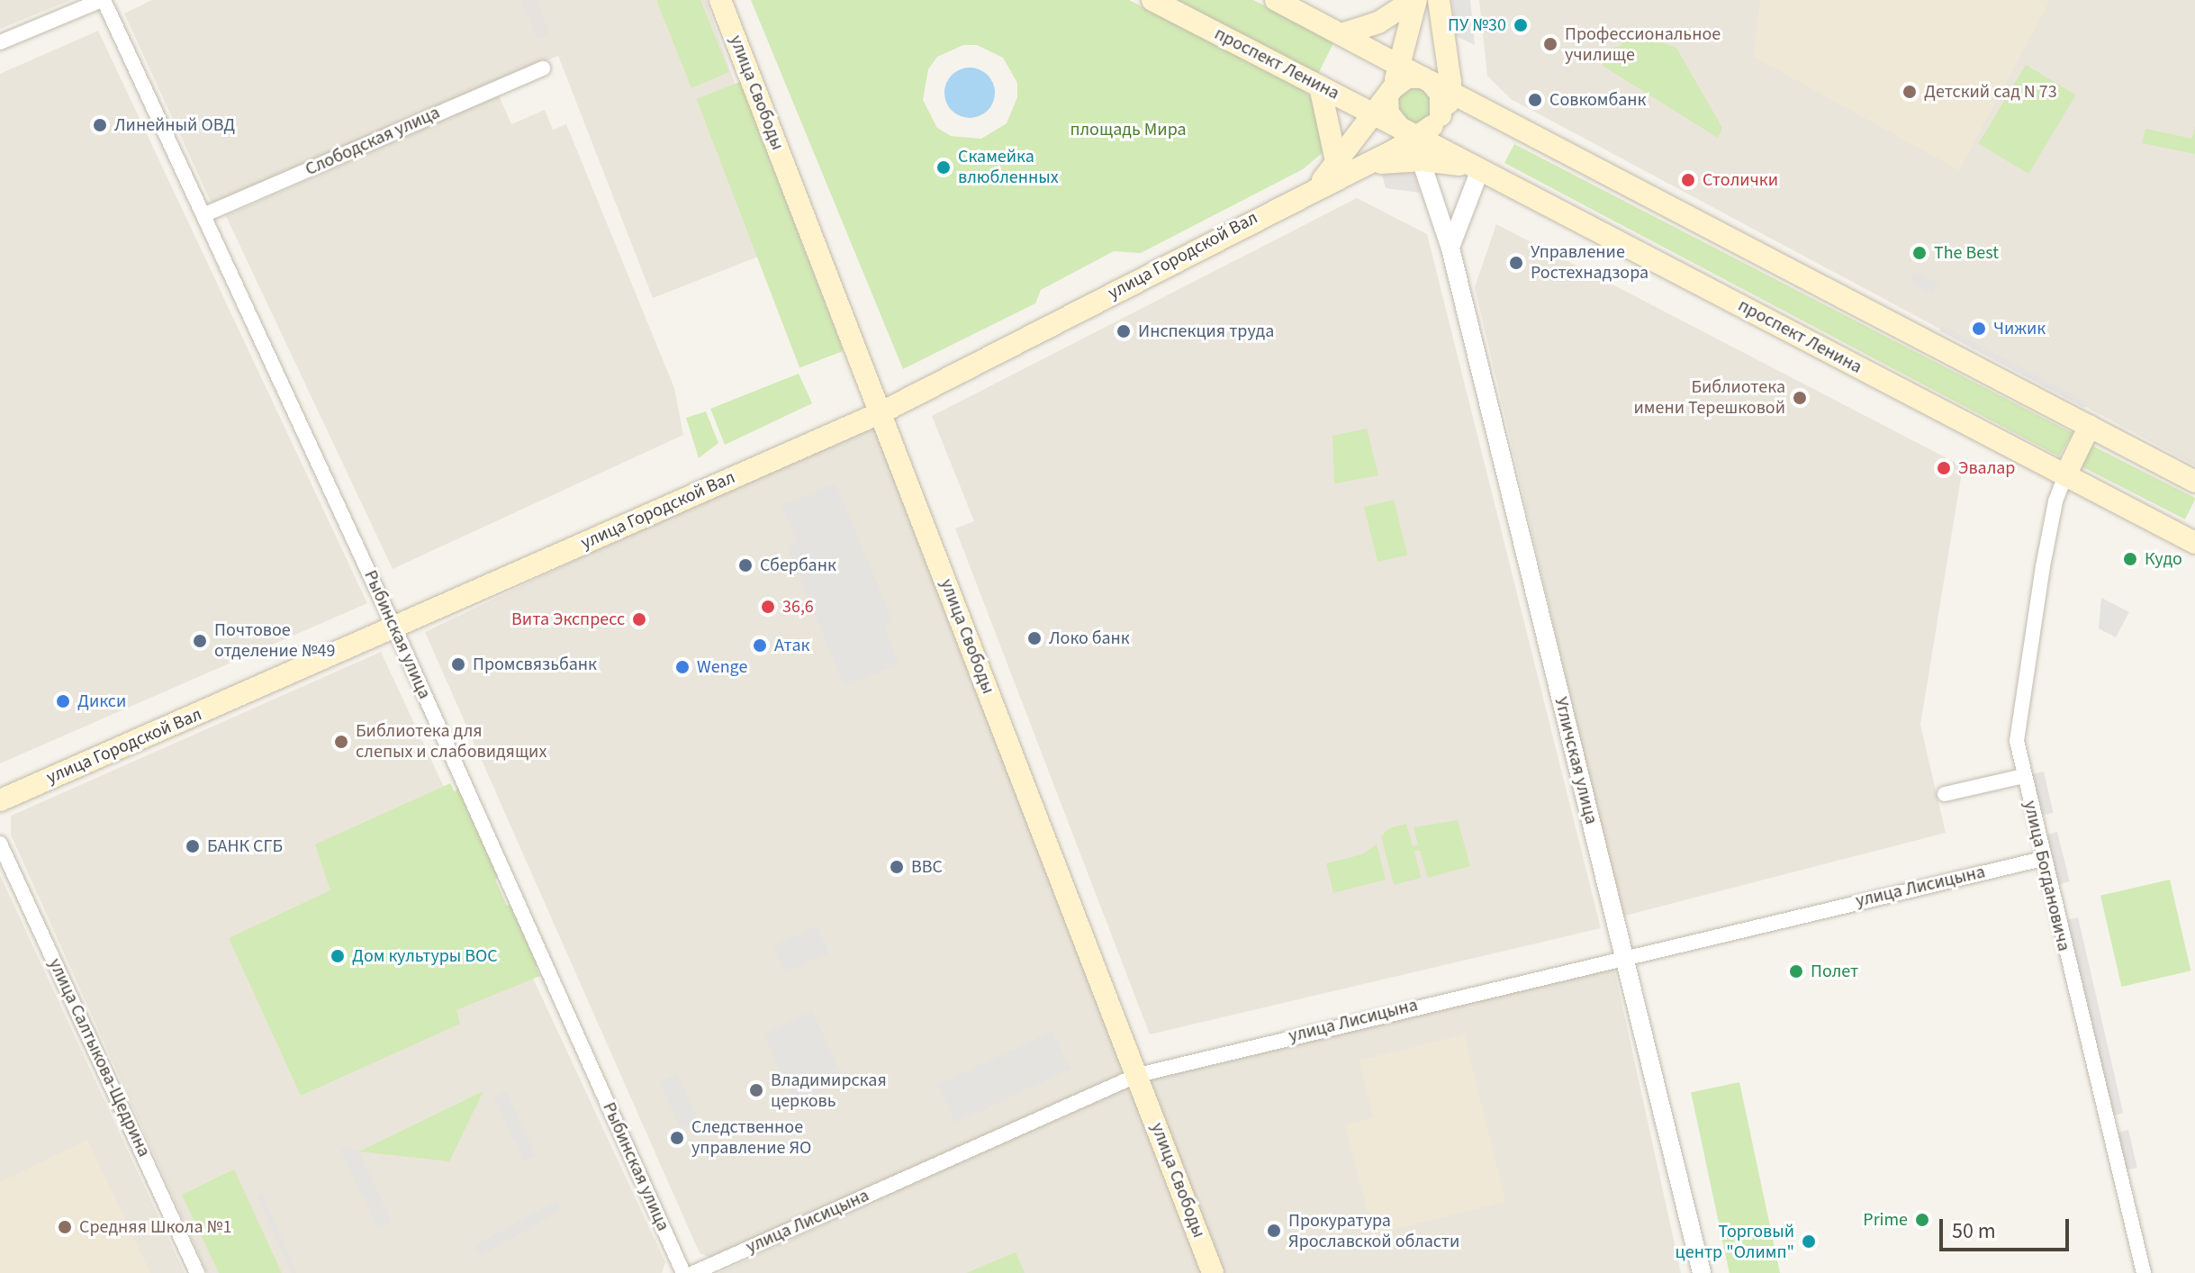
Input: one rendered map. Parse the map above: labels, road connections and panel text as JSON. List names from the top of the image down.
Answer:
{
  "streets": {
    "main road": ["проспект Ленина", "улица Свободы", "улица Городской Вал"],
    "street": [
      "Слободская улица",
      "Рыбинская улица",
      "Угличская улица",
      "улица Богдановича",
      "улица Лисицына",
      "улица Салтыкова-Щедрина"
    ]
  },
  "crossings": [
    ["проспект Ленина", "улица Городской Вал"],
    ["проспект Ленина", "Угличская улица"],
    ["проспект Ленина", "улица Богдановича"],
    ["улица Свободы", "улица Городской Вал"],
    ["улица Свободы", "улица Лисицына"],
    ["Слободская улица", "Рыбинская улица"],
    ["улица Городской Вал", "Рыбинская улица"],
    ["улица Городской Вал", "Угличская улица"],
    ["Угличская улица", "улица Лисицына"],
    ["улица Богдановича", "улица Лисицына"]
  ],
  "parks": ["площадь Мира"],
  "places": [
    "ПУ №30",
    "Профессиональное училище",
    "Детский сад N 73",
    "Совкомбанк",
    "Линейный ОВД",
    "Скамейка влюбленных",
    "Столички",
    "The Best",
    "Управление Ростехнадзора",
    "Чижик",
    "Инспекция труда",
    "Библиотека имени Терешковой",
    "Эвалар",
    "Кудо",
    "Сбербанк",
    "36,6",
    "Вита Экспресс",
    "Локо банк",
    "Почтовое отделение №49",
    "Атак",
    "Промсвязьбанк",
    "Wenge",
    "Дикси",
    "Библиотека для слепых и слабовидящих",
    "БАНК СГБ",
    "ВВС",
    "Дом культуры ВОС",
    "Полет",
    "Владимирская церковь",
    "Следственное управление ЯО",
    "Prime",
    "Средняя Школа №1",
    "Прокуратура Ярославской области",
    "Торговый центр \"Олимп\""
  ],
  "scale_bar": "50 m"
}
